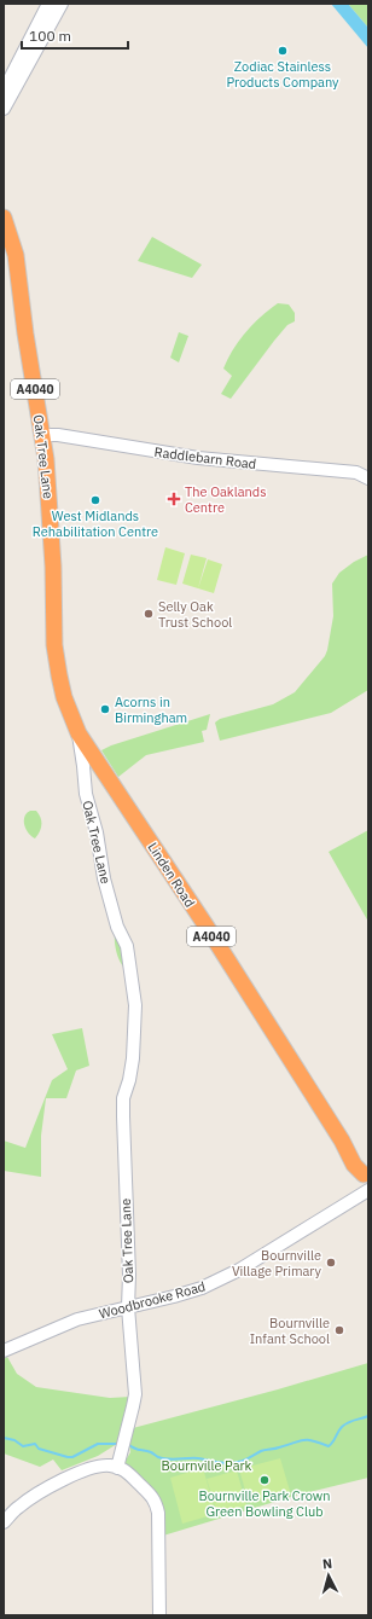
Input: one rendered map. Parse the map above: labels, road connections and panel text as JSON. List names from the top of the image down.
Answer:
{
  "streets": {
    "highway": ["A4040", "Oak Tree Lane", "Linden Road"],
    "street": ["Raddlebarn Road", "Woodbrooke Road"]
  },
  "crossings": [
    ["Oak Tree Lane", "Raddlebarn Road"],
    ["Oak Tree Lane", "Linden Road"],
    ["Oak Tree Lane", "Woodbrooke Road"]
  ],
  "parks": ["Bournville Park"],
  "places": {
    "other": [
      "Zodiac Stainless Products Company",
      "West Midlands Rehabilitation Centre",
      "Selly Oak Trust School",
      "Acorns in Birmingham",
      "Bournville Village Primary",
      "Bournville Infant School",
      "Bournville Park Crown Green Bowling Club"
    ],
    "health": ["The Oaklands Centre"]
  },
  "scale_bar": "100 m",
  "north": "top"
}
